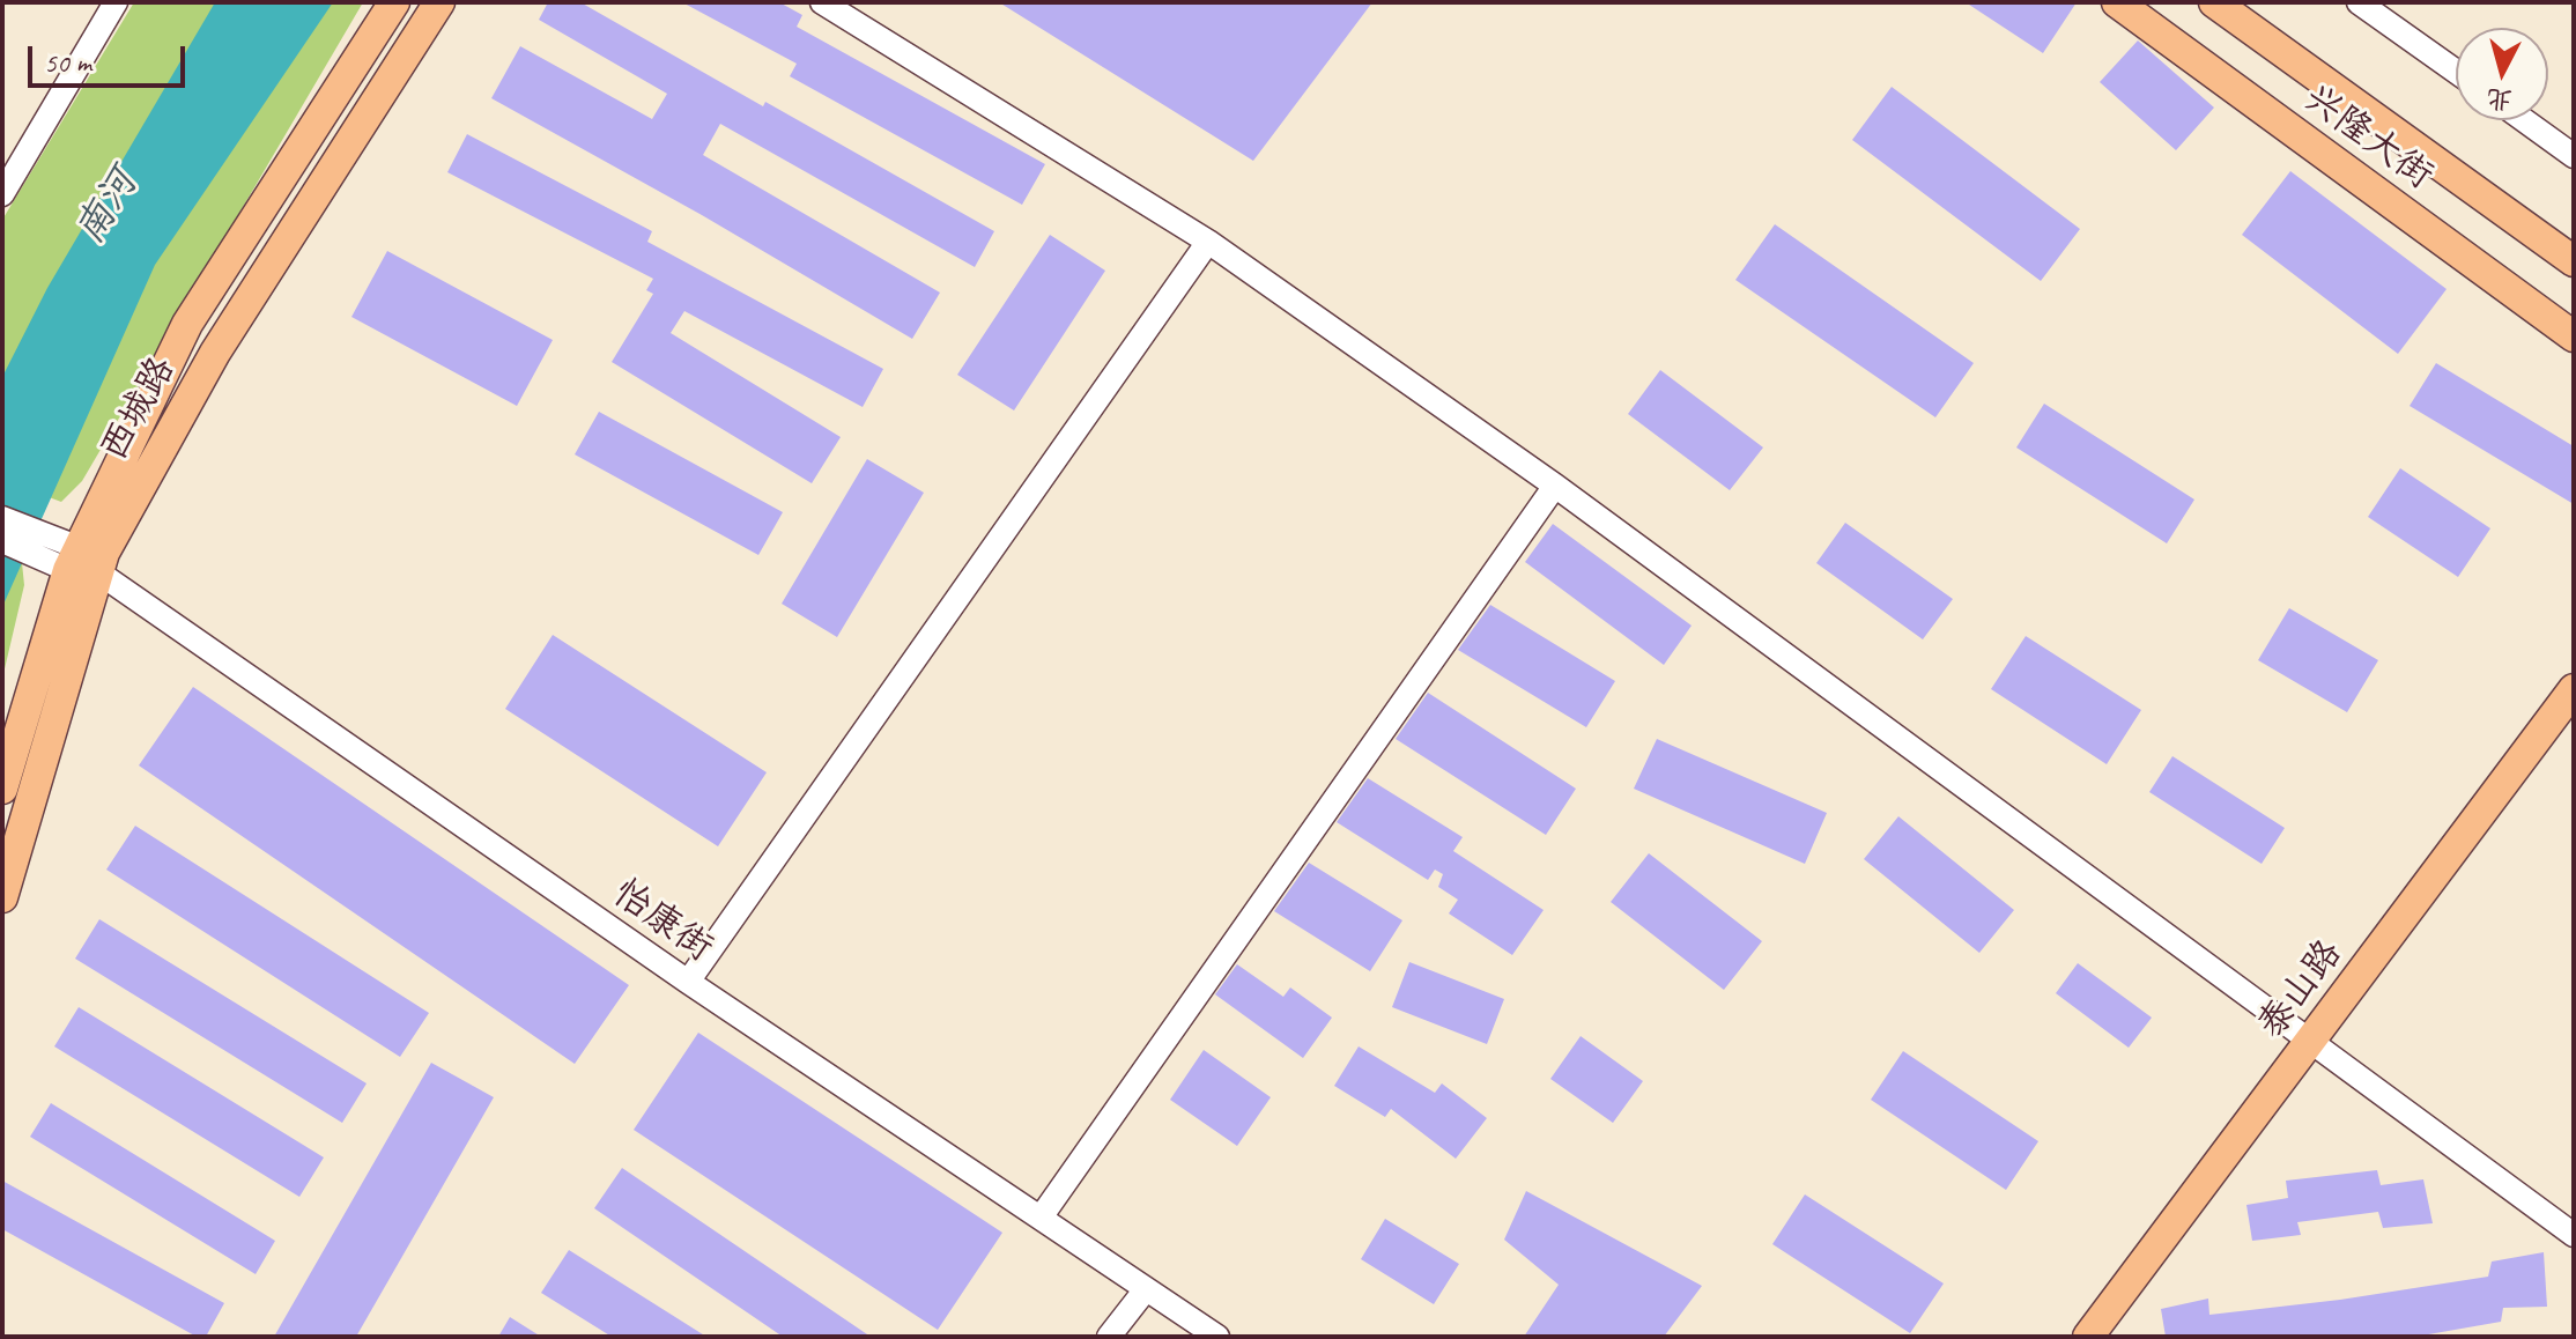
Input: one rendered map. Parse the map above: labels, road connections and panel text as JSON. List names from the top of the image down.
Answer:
{
  "streets": {
    "main road": ["兴隆大街", "西城路", "泰山路"],
    "street": ["怡康街"]
  },
  "crossings": [
    ["西城路", "怡康街"]
  ],
  "water": ["南河"],
  "scale_bar": "50 m",
  "north": "bottom"
}
